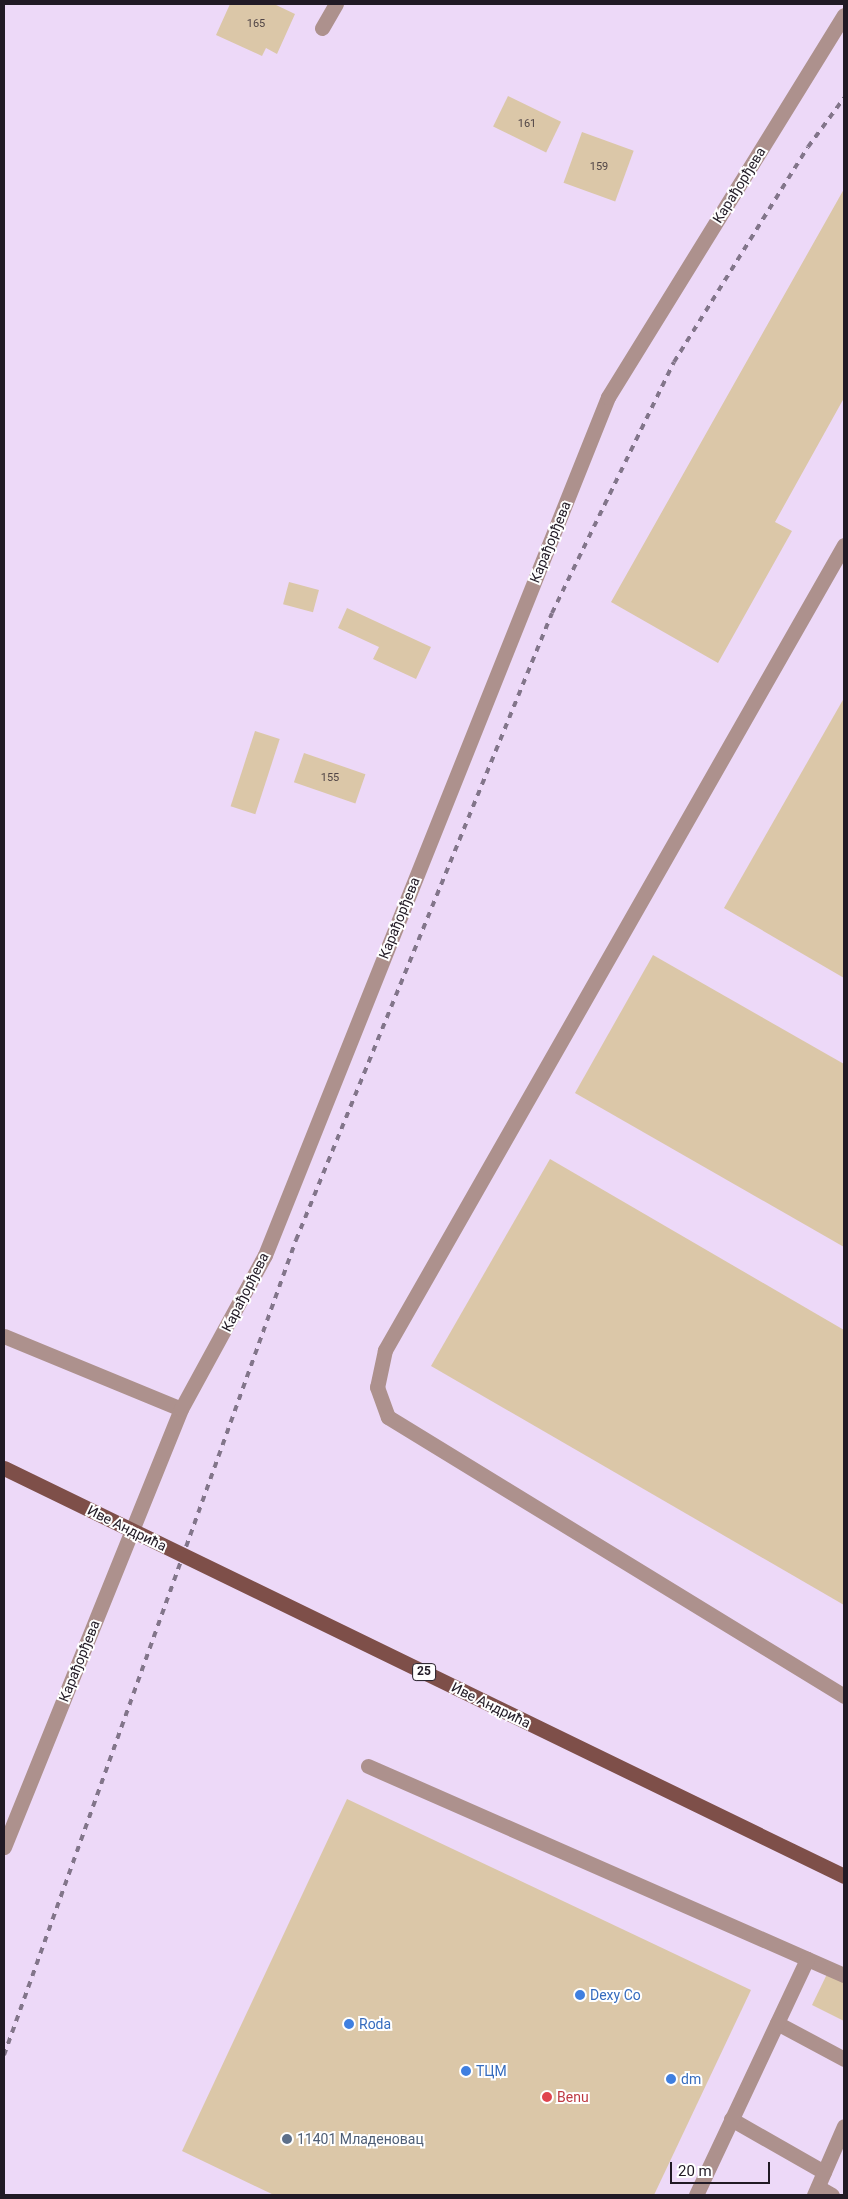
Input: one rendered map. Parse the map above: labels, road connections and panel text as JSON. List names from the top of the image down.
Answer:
{
  "streets": {
    "main road": ["Иве Андрића", "25"],
    "street": ["Карађорђева"]
  },
  "places": [
    "Dexy Co",
    "Roda",
    "ТЦМ",
    "dm",
    "Benu",
    "11401 Младеновац"
  ],
  "house_numbers": [
    "165",
    "161",
    "159",
    "155"
  ],
  "scale_bar": "20 m"
}
